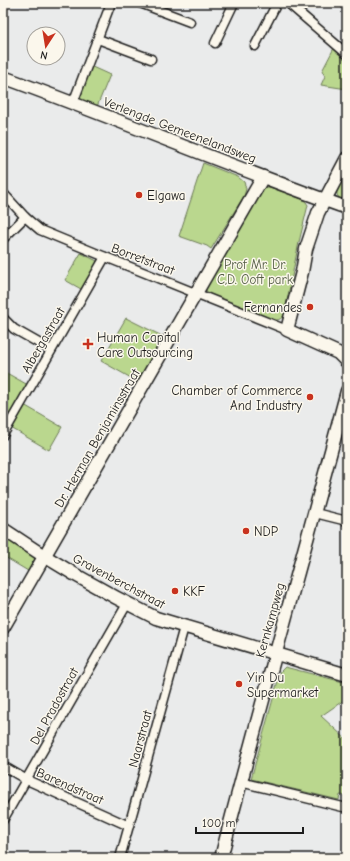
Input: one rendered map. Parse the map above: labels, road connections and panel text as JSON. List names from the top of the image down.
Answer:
{
  "streets": {
    "street": [
      "Verlengde Gemeenelandsweg",
      "Borretstraat",
      "Albergastraat",
      "Dr. Herman Benjaminsstraat",
      "Gravenberchstraat",
      "Kernkampweg",
      "Del Pradostraat",
      "Naarstraat",
      "Barendstraat"
    ]
  },
  "crossings": [
    ["Verlengde Gemeenelandsweg", "Dr. Herman Benjaminsstraat"],
    ["Borretstraat", "Albergastraat"],
    ["Borretstraat", "Dr. Herman Benjaminsstraat"],
    ["Dr. Herman Benjaminsstraat", "Gravenberchstraat"],
    ["Gravenberchstraat", "Kernkampweg"],
    ["Gravenberchstraat", "Del Pradostraat"],
    ["Gravenberchstraat", "Naarstraat"],
    ["Del Pradostraat", "Barendstraat"],
    ["Naarstraat", "Barendstraat"]
  ],
  "parks": ["Prof Mr. Dr. C,D. Ooft park"],
  "places": {
    "other": [
      "Elgawa",
      "Fernandes",
      "Chamber of Commerce And Industry",
      "NDP",
      "KKF",
      "Yin Du Supermarket"
    ],
    "health": ["Human Capital Care Outsourcing"]
  },
  "scale_bar": "100 m",
  "north": "bottom"
}
